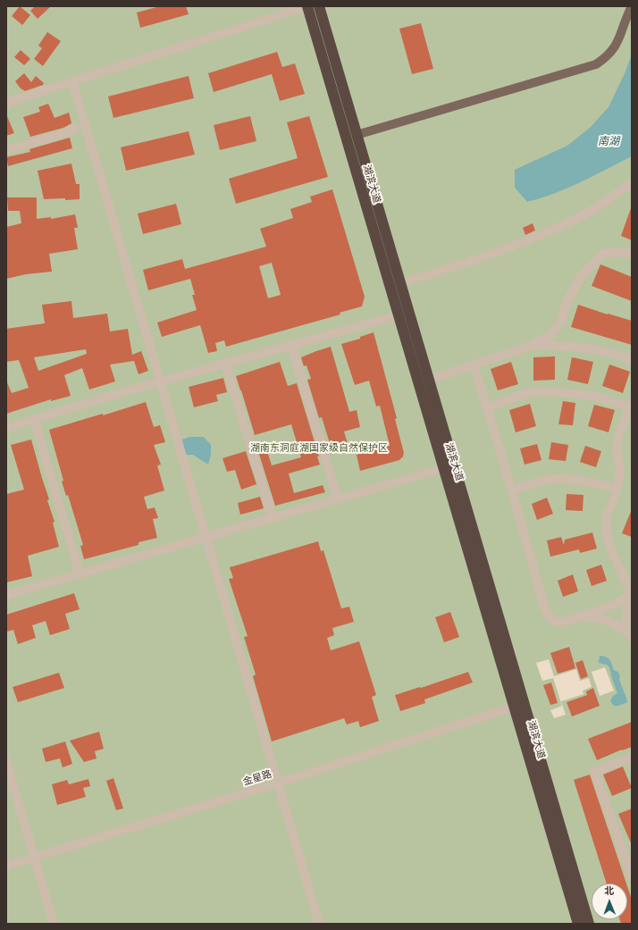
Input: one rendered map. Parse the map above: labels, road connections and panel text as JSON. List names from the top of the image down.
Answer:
{
  "streets": {
    "highway": ["湖滨大道"],
    "street": ["金星路"]
  },
  "crossings": [
    ["湖滨大道", "金星路"]
  ],
  "water": ["南湖"],
  "parks": ["湖南东洞庭湖国家级自然保护区"],
  "north": "top"
}
